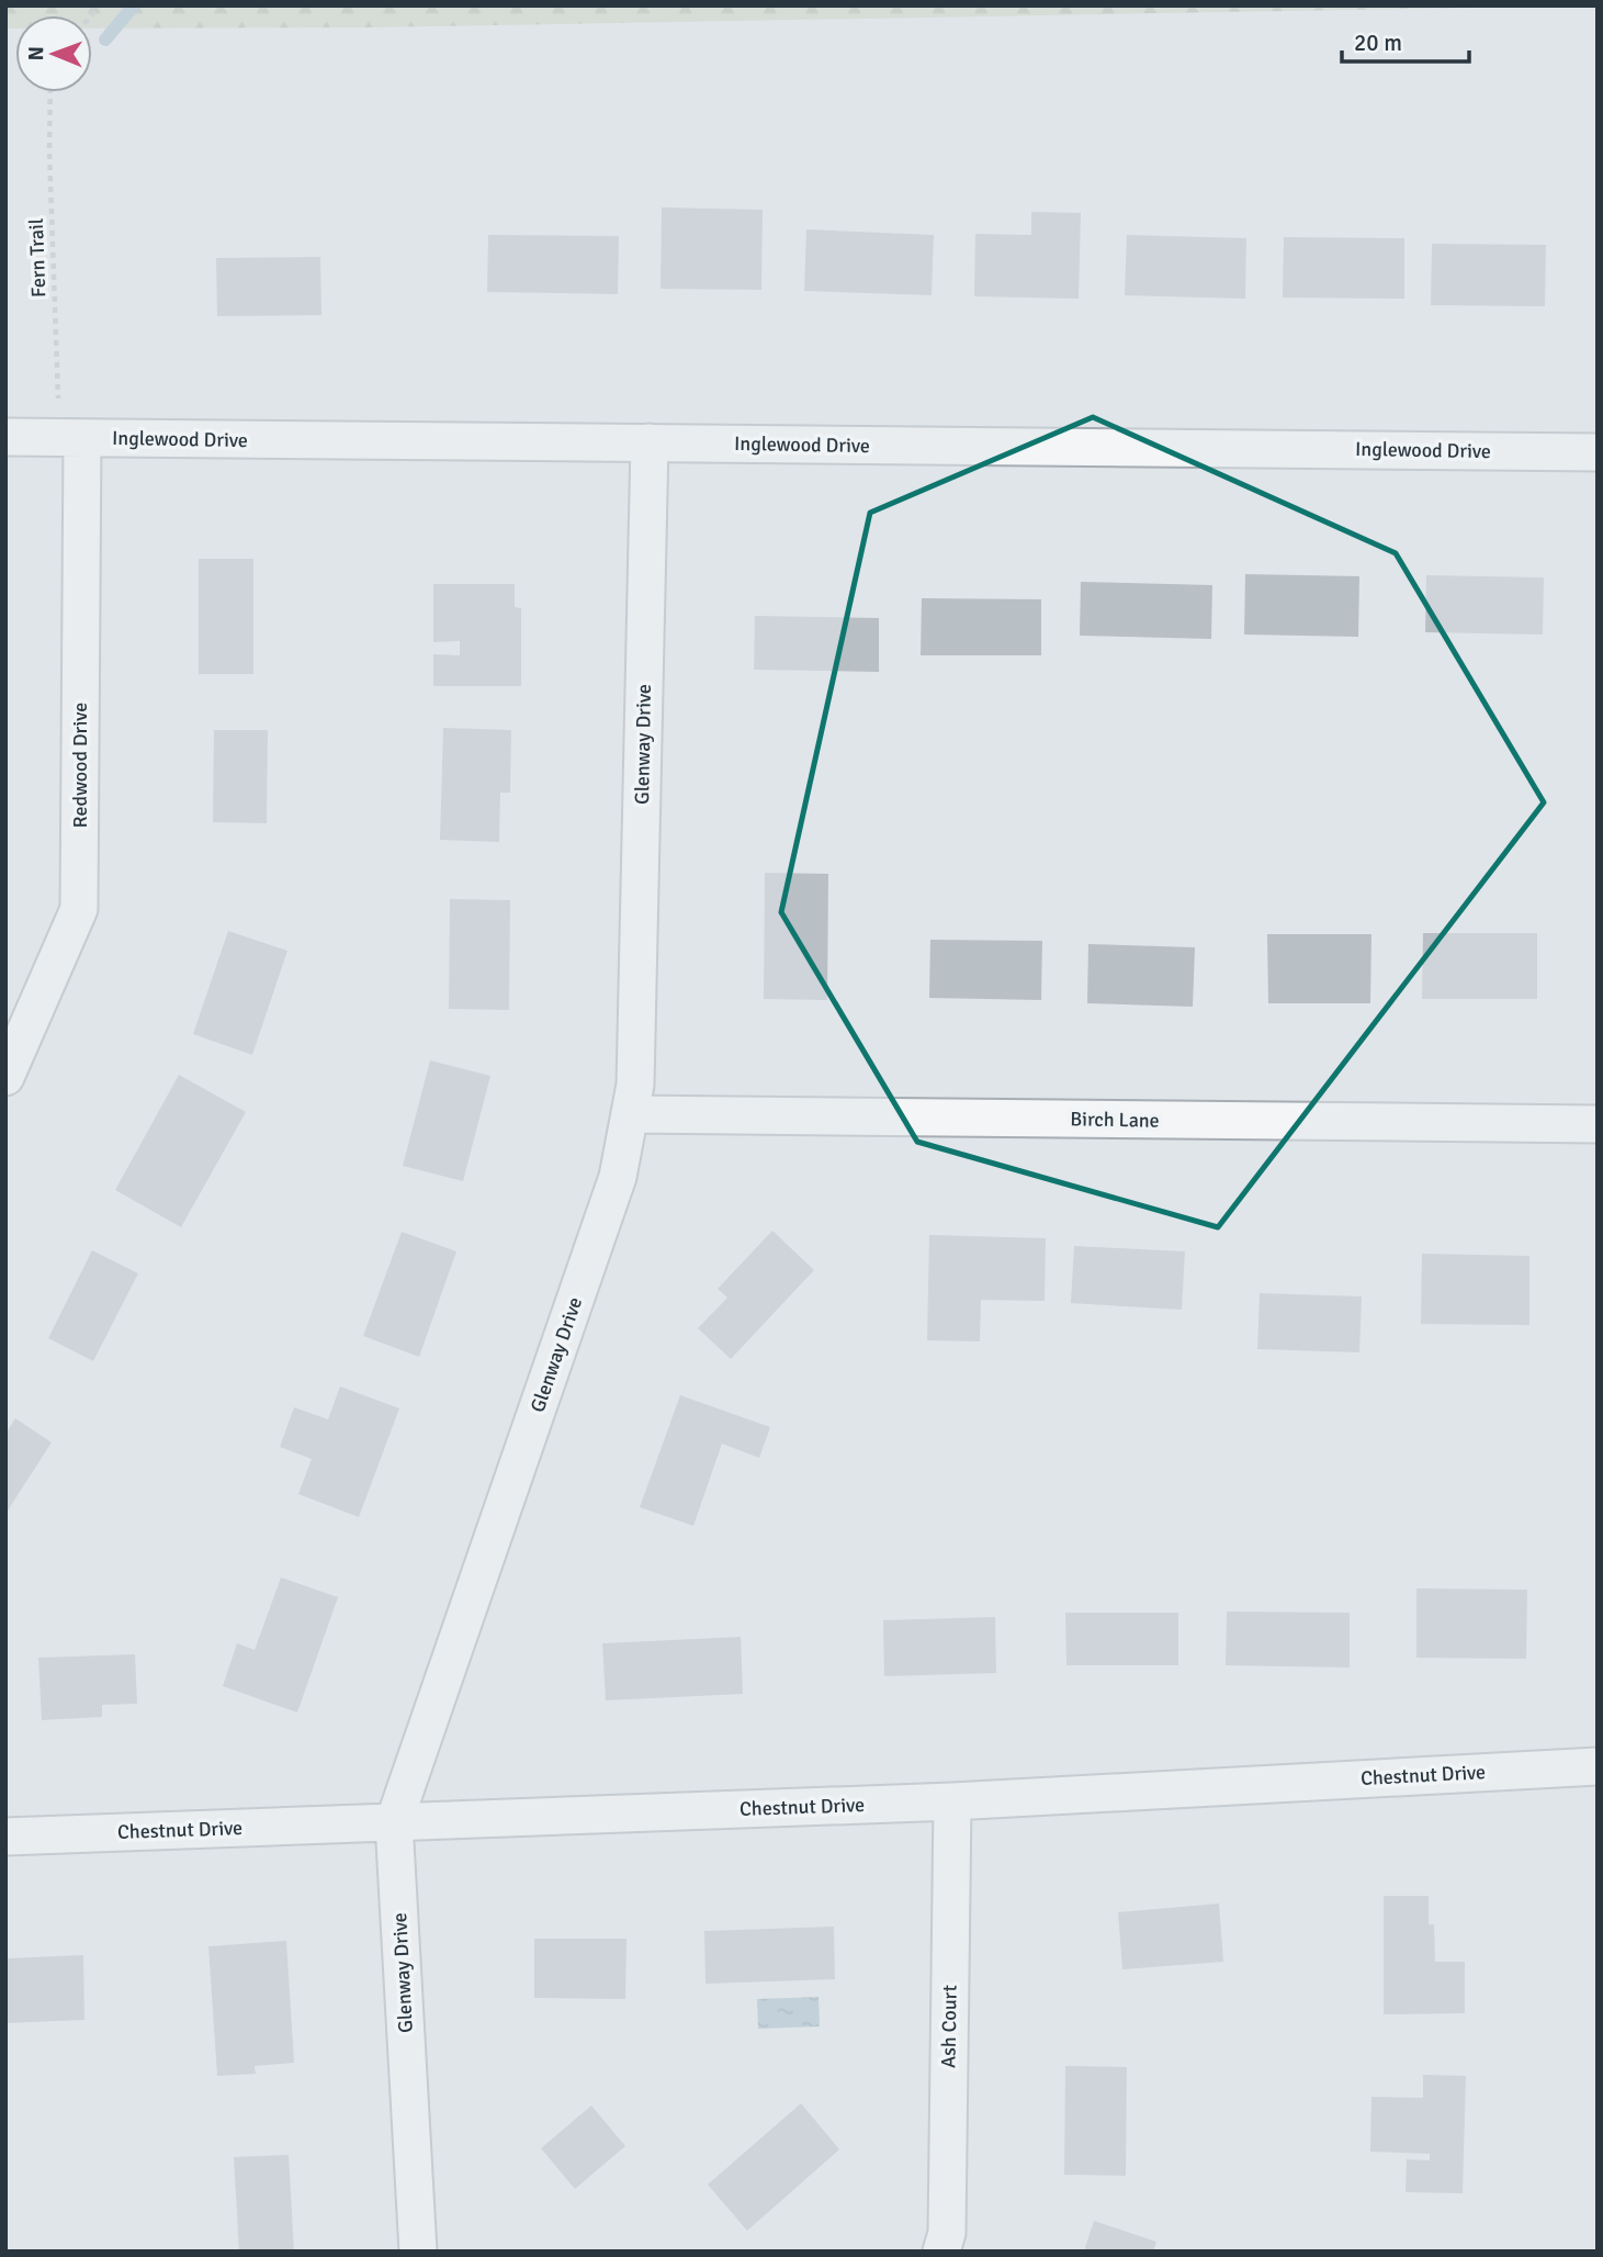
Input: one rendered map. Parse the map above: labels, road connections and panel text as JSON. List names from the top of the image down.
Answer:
{
  "streets": {
    "street": [
      "Inglewood Drive",
      "Glenway Drive",
      "Redwood Drive",
      "Birch Lane",
      "Chestnut Drive",
      "Ash Court"
    ],
    "path": ["Fern Trail"]
  },
  "crossings": [
    ["Fern Trail", "Inglewood Drive"],
    ["Fern Trail", "Redwood Drive"],
    ["Inglewood Drive", "Glenway Drive"],
    ["Inglewood Drive", "Redwood Drive"],
    ["Glenway Drive", "Birch Lane"],
    ["Glenway Drive", "Chestnut Drive"],
    ["Chestnut Drive", "Ash Court"]
  ],
  "scale_bar": "20 m",
  "north": "left"
}
